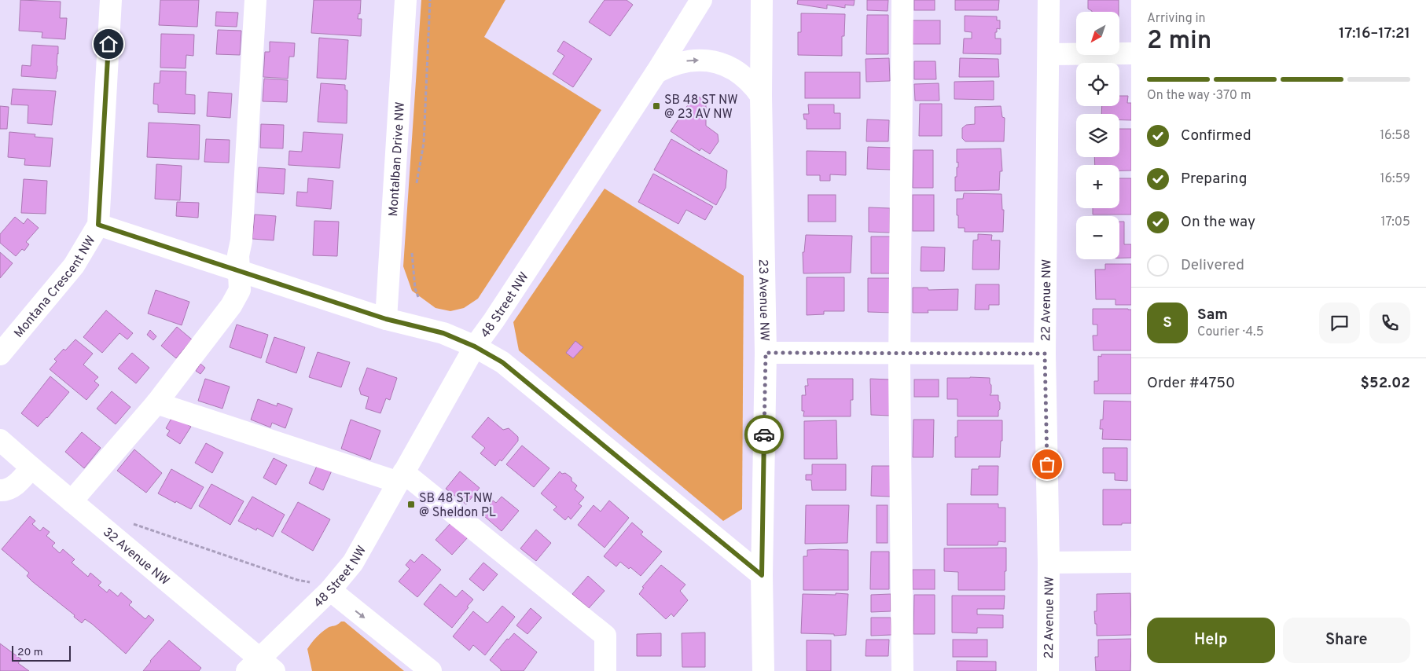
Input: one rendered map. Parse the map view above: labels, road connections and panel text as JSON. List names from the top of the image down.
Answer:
{
  "streets": {
    "street": [
      "Montalban Drive NW",
      "Montana Crescent NW",
      "23 Avenue NW",
      "22 Avenue NW",
      "48 Street NW",
      "32 Avenue NW"
    ]
  },
  "crossings": [
    ["48 Street NW", "32 Avenue NW"]
  ],
  "places": {
    "transit": ["SB 48 ST NW @ 23 AV NW", "SB 48 ST NW @ Sheldon PL"]
  },
  "scale_bar": "20 m",
  "north": "bottom left",
  "page": {
    "heading": ["2 min", "Arriving in", "17:16–17:21"],
    "panel": [
      "Sam",
      "Courier · 4.5",
      "Order #4750",
      "$52.02"
    ],
    "map_buttons": ["+", "−"],
    "bar": "On the way · 370 m",
    "list": [
      ["Confirmed", "16:58"],
      ["Preparing", "16:59"],
      ["On the way", "17:05"],
      "Delivered"
    ],
    "round": "S",
    "buttons": ["Help", "Share"],
    "scale": "20 m"
  }
}
